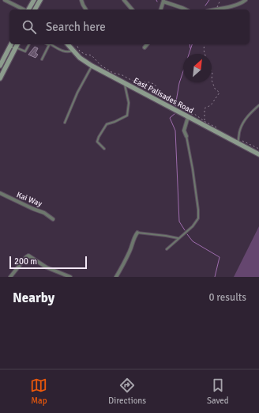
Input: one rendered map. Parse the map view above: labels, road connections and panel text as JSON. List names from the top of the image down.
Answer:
{
  "streets": {
    "street": ["East Palisades Road", "Kai Way"]
  },
  "scale_bar": "200 m",
  "north": "top right",
  "page": {
    "search": "Search here",
    "scale": "200 m",
    "heading": ["Nearby", "0 results"],
    "nav": ["Map", "Directions", "Saved"]
  }
}
